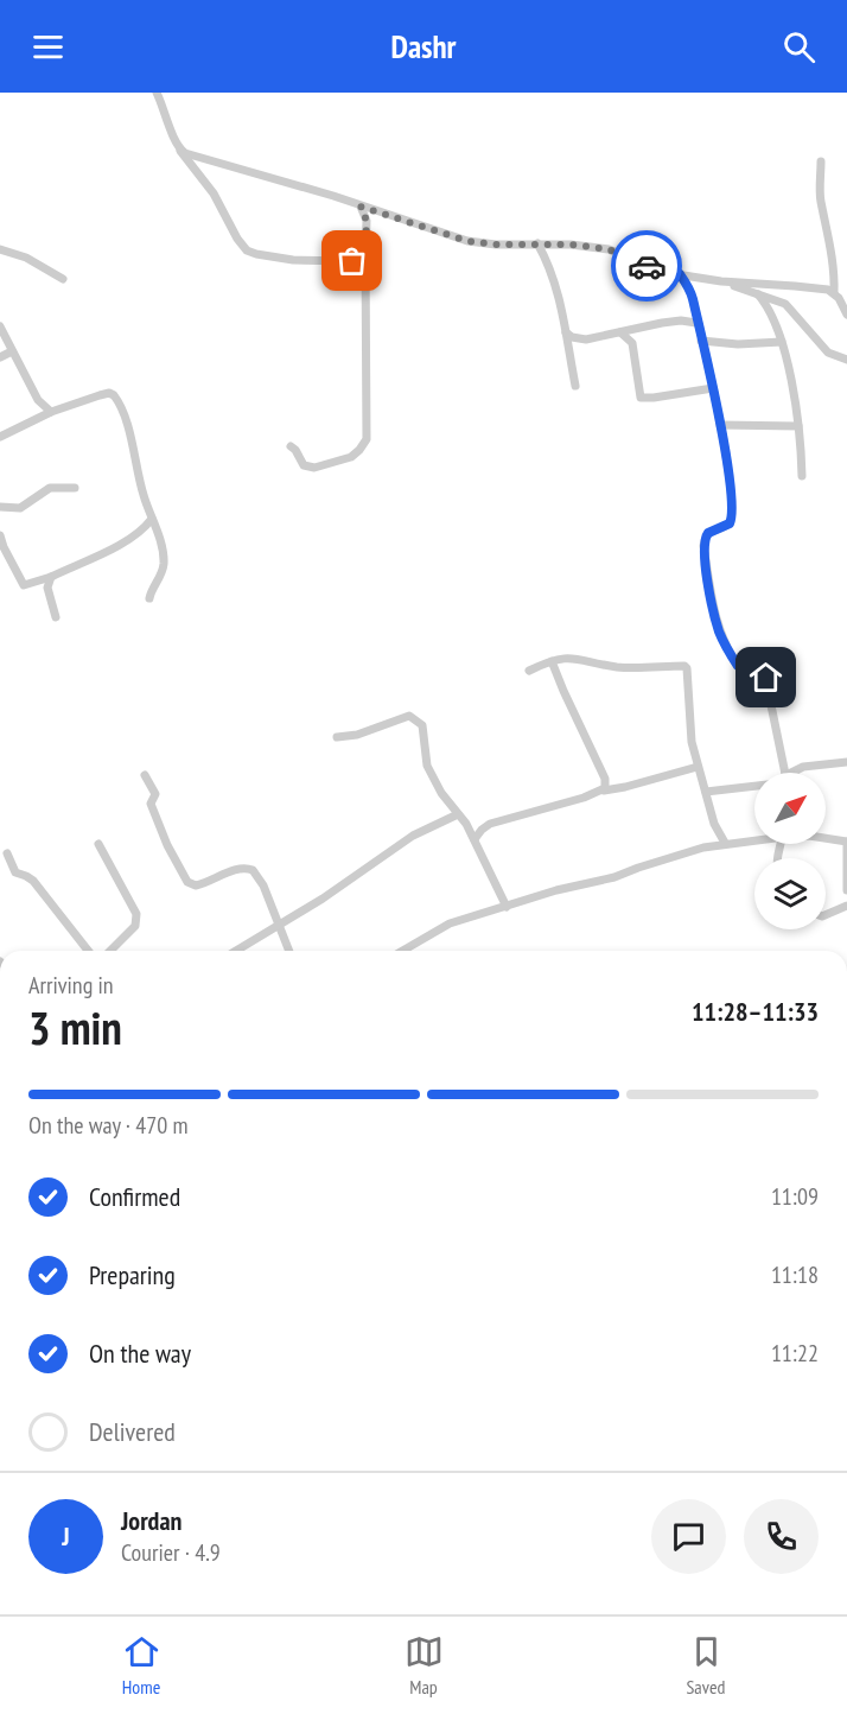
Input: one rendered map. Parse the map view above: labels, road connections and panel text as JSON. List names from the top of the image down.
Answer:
{
  "north": "top right",
  "page": {
    "header": "Dashr",
    "heading": ["3 min", "Arriving in", "11:28–11:33"],
    "panel": ["Jordan", "Courier · 4.9"],
    "bar": "On the way · 470 m",
    "list": [
      ["Confirmed", "11:09"],
      ["Preparing", "11:18"],
      ["On the way", "11:22"],
      "Delivered"
    ],
    "round": "J",
    "tabs": ["Home", "Map", "Saved"]
  }
}
